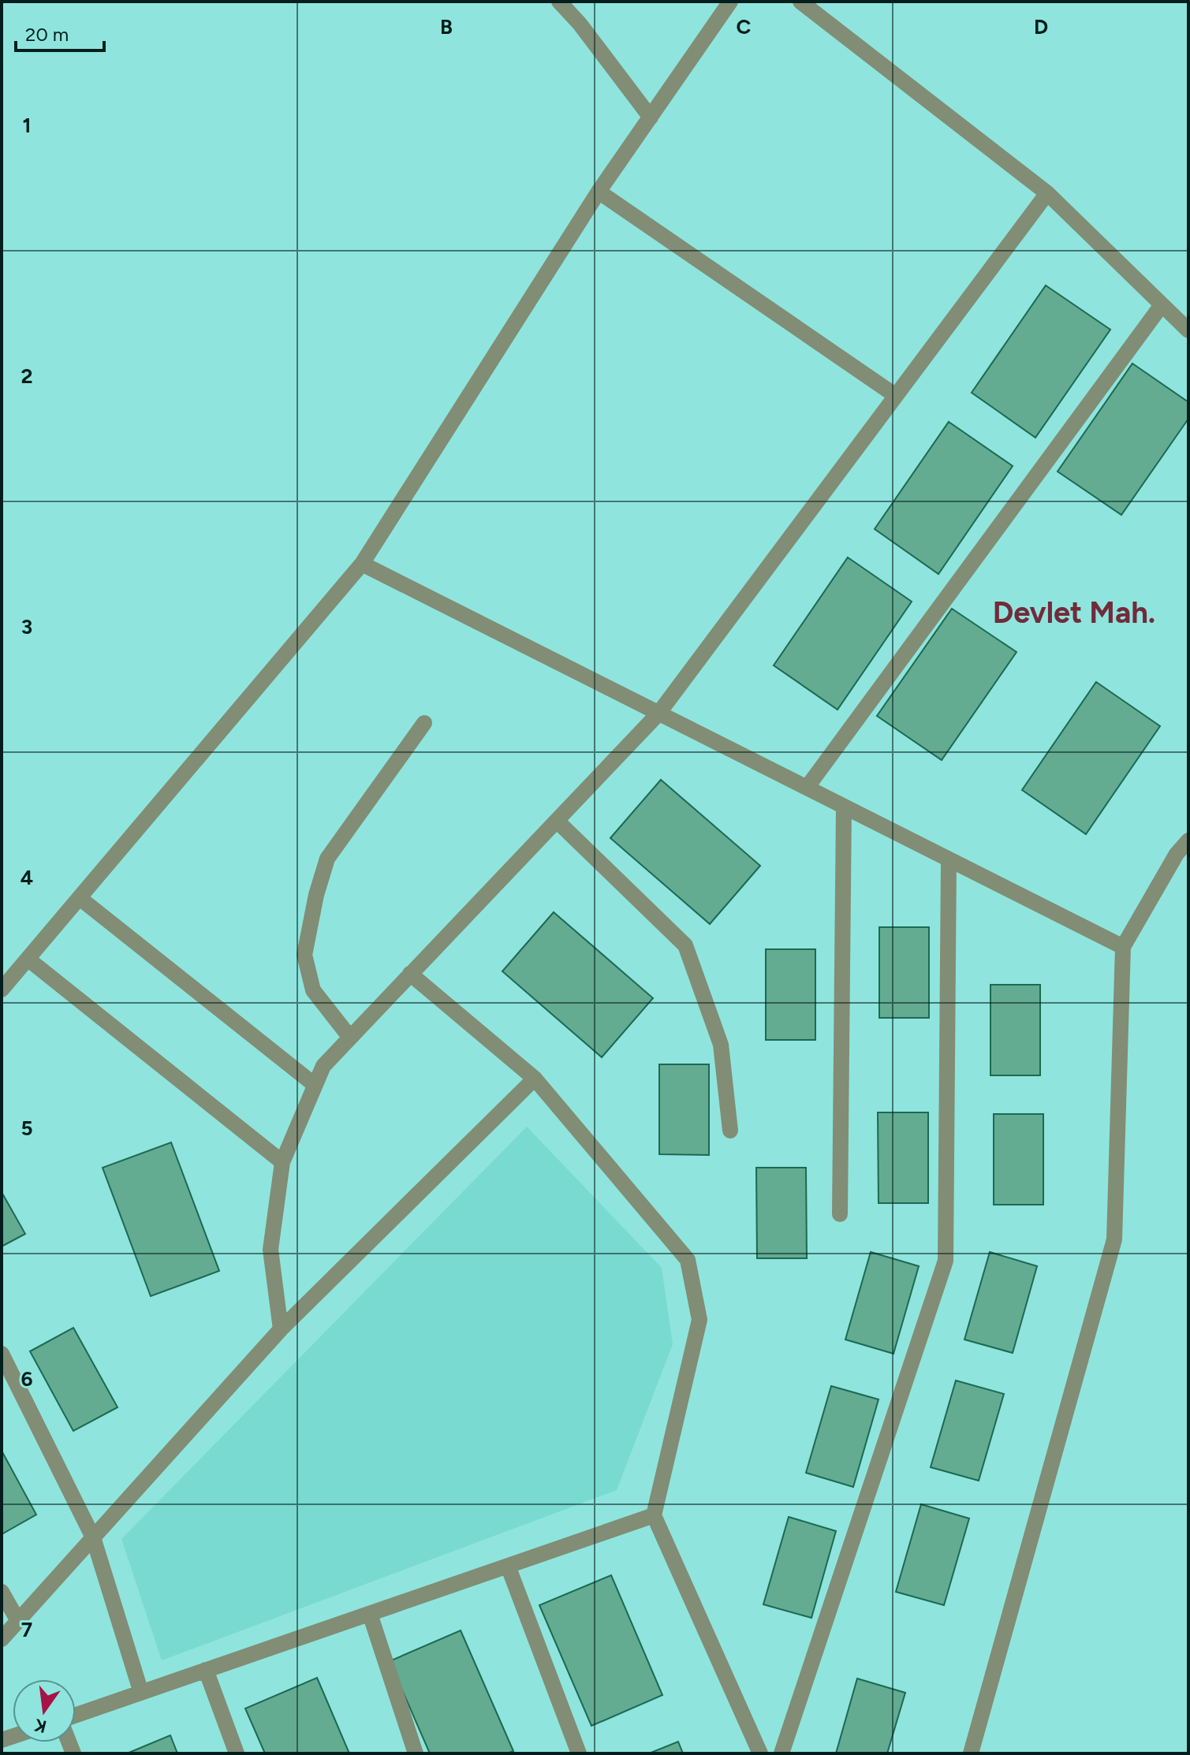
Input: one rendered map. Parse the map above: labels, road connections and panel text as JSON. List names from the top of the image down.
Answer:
{
  "districts": ["Devlet Mah."],
  "scale_bar": "20 m",
  "north": "bottom",
  "grid": {
    "columns": ["B", "C", "D"],
    "rows": [
      "1",
      "2",
      "3",
      "4",
      "5",
      "6",
      "7"
    ]
  }
}
